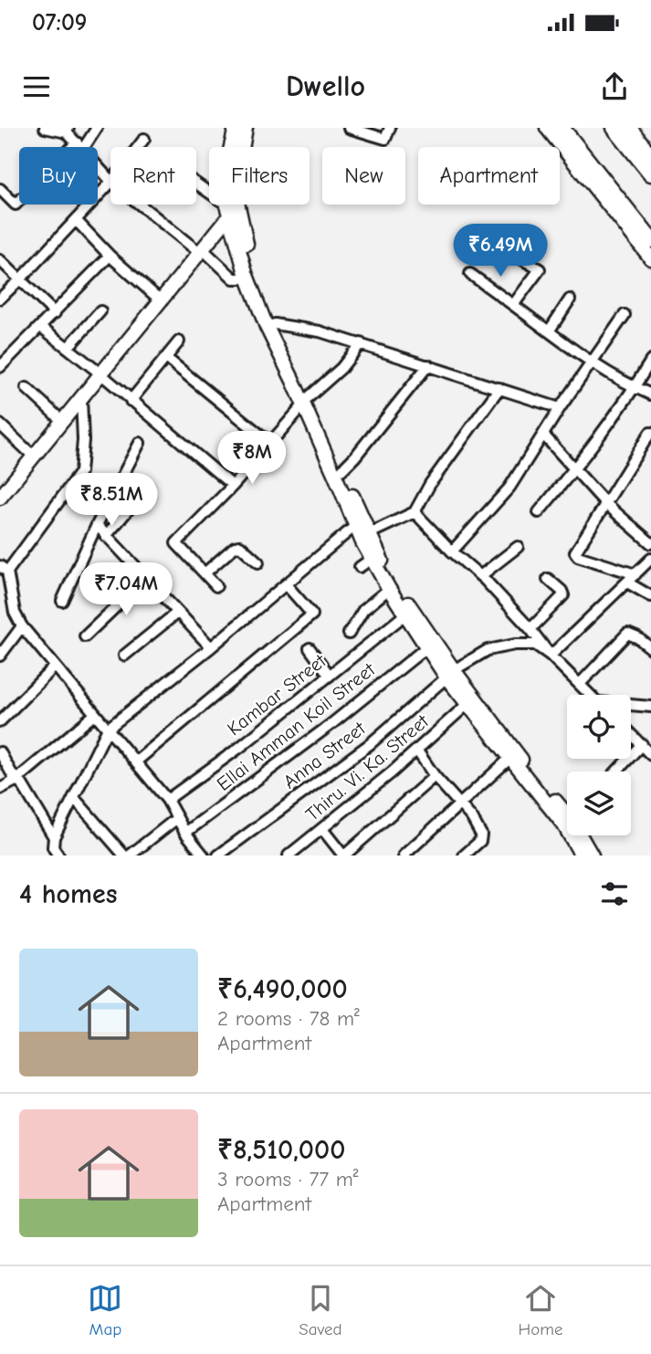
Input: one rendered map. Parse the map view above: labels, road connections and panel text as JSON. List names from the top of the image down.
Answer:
{
  "streets": {
    "street": [
      "Kambar Street",
      "Ellai Amman Koil Street",
      "Anna Street",
      "Thiru. Vi. Ka. Street"
    ]
  },
  "page": {
    "status": "07:09",
    "header": "Dwello",
    "chip": [
      "Buy",
      "Rent",
      "Filters",
      "New",
      "Apartment"
    ],
    "price": [
      "₹6.49M",
      "₹8M",
      "₹8.51M",
      "₹7.04M"
    ],
    "heading": "4 homes",
    "list": [
      {
        "name": "₹6,490,000",
        "note": "2 rooms · 78 m² · Apartment"
      },
      {
        "name": "₹8,510,000",
        "note": "3 rooms · 77 m² · Apartment"
      }
    ],
    "tabs": ["Map", "Saved", "Home"]
  }
}
